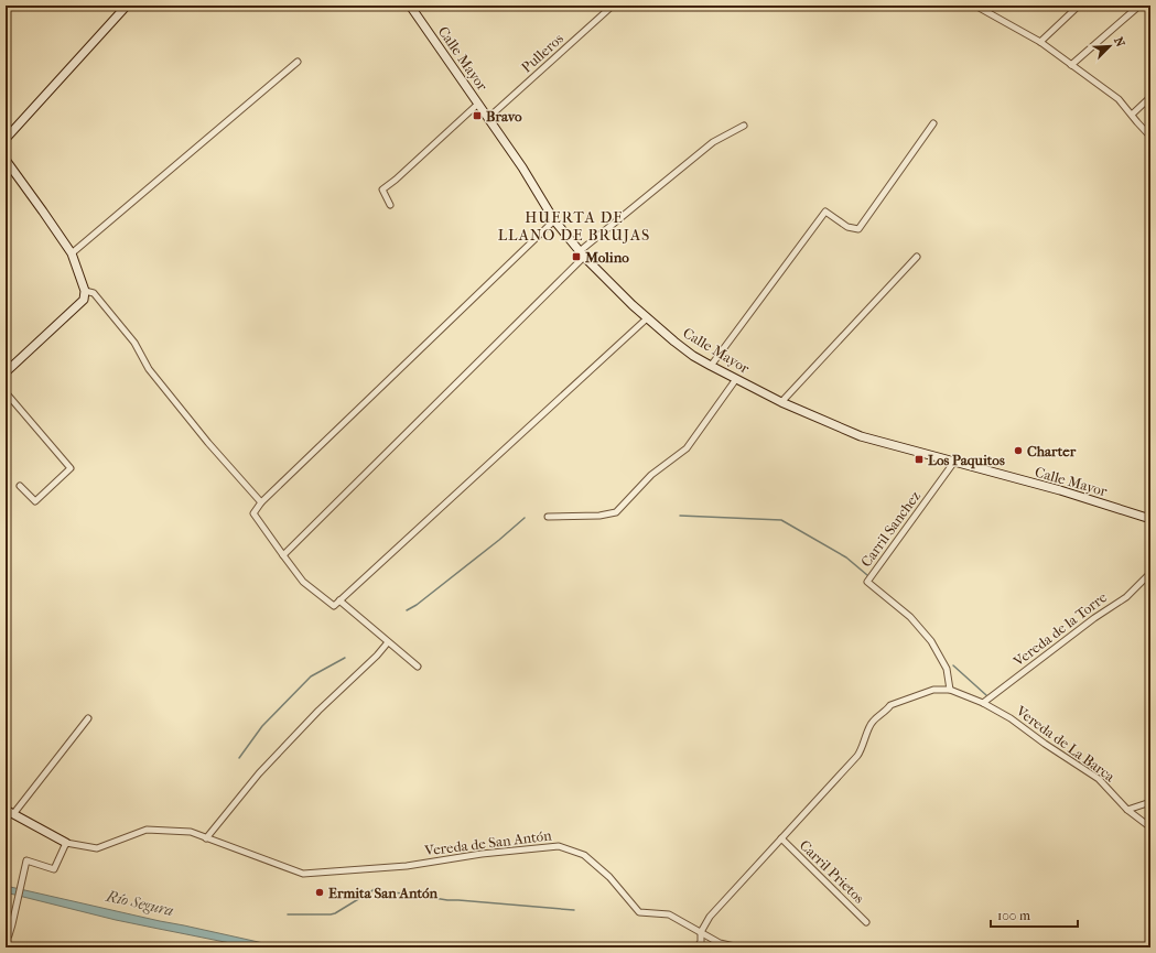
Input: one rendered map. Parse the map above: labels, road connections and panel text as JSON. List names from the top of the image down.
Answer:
{
  "streets": {
    "main road": ["Calle Mayor", "Vereda de San Antón"],
    "street": [
      "Pulleros",
      "Carril Sanchez",
      "Vereda de la Torre",
      "Vereda de La Barca",
      "Carril Prietos"
    ]
  },
  "crossings": [
    ["Pulleros", "Calle Mayor"],
    ["Calle Mayor", "Carril Sanchez"],
    ["Vereda de la Torre", "Vereda de La Barca"]
  ],
  "districts": ["HUERTA DE LLANO DE BRUJAS"],
  "water": ["Río Segura"],
  "places": {
    "transit": ["Bravo", "Molino", "Los Paquitos"],
    "other": ["Charter", "Ermita San Antón"]
  },
  "scale_bar": "100 m",
  "north": "top right"
}
